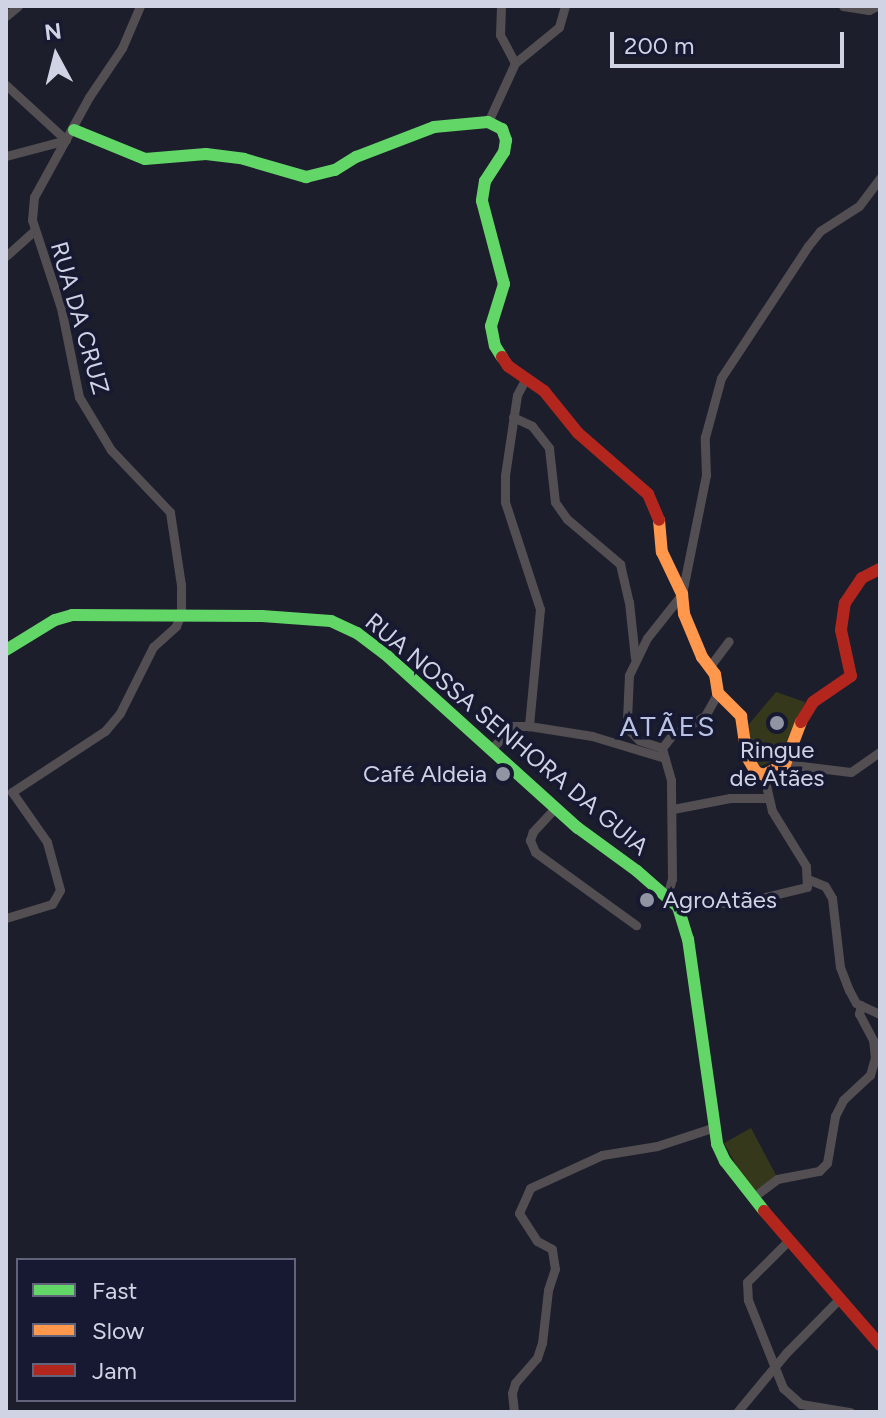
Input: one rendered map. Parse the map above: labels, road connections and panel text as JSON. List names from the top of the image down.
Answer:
{
  "streets": {
    "street": ["RUA DA CRUZ", "RUA NOSSA SENHORA DA GUIA"]
  },
  "crossings": [
    ["RUA DA CRUZ", "RUA NOSSA SENHORA DA GUIA"]
  ],
  "districts": ["ATÃES"],
  "places": ["Ringue de Atães", "Café Aldeia", "AgroAtães"],
  "legend": ["Fast", "Slow", "Jam"],
  "scale_bar": "200 m",
  "north": "top"
}
